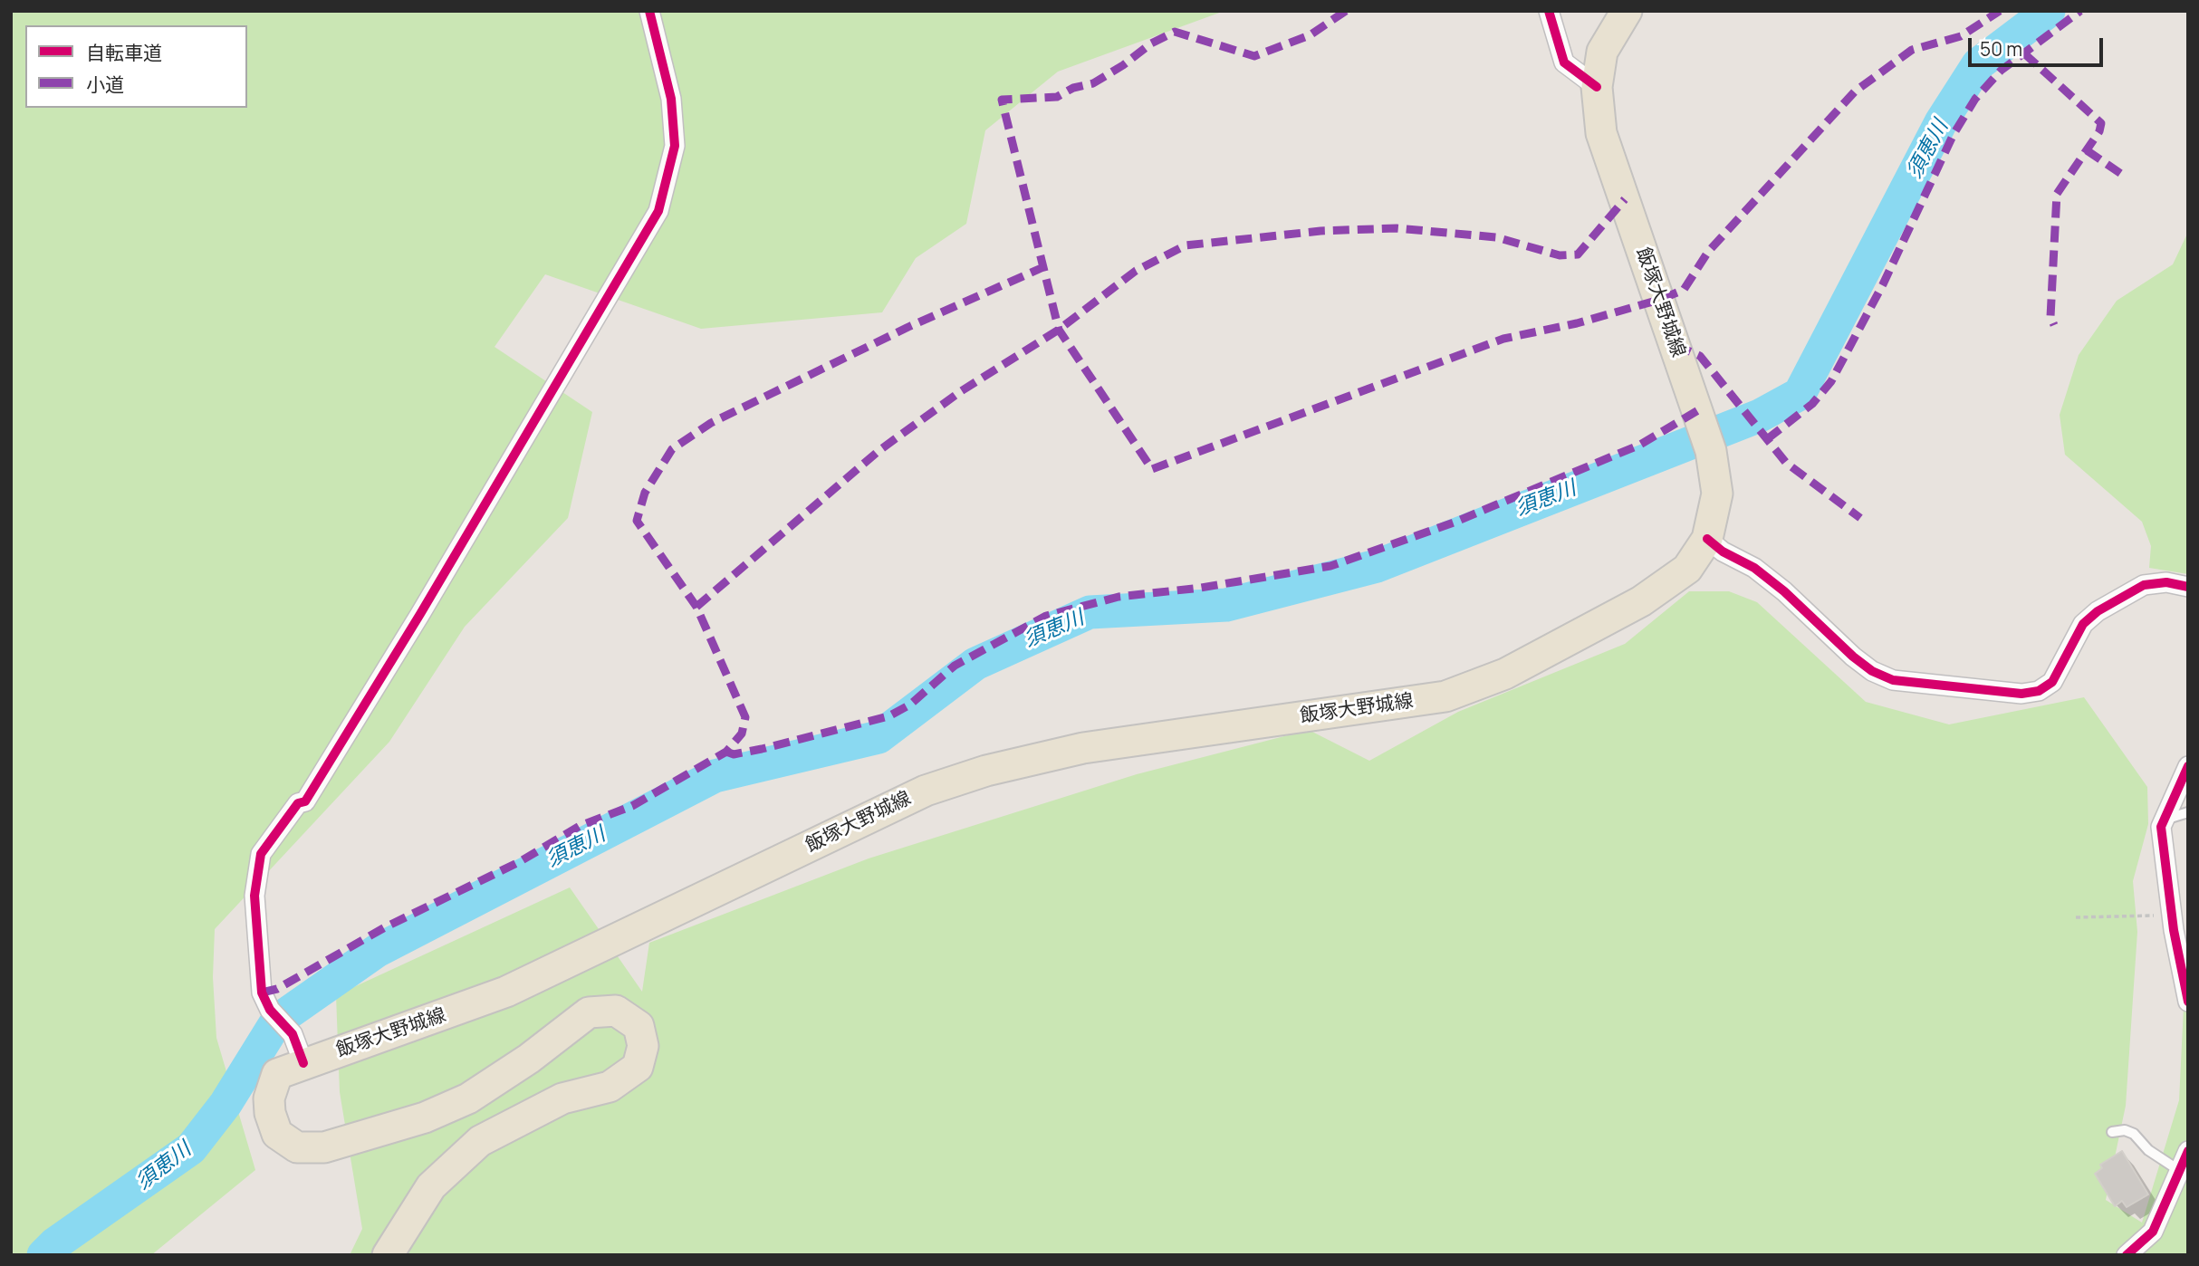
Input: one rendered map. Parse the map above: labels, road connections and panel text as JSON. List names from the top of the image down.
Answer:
{
  "streets": {
    "main road": ["飯塚大野城線"]
  },
  "water": ["須恵川"],
  "legend": ["自転車道", "小道"],
  "scale_bar": "50 m"
}
